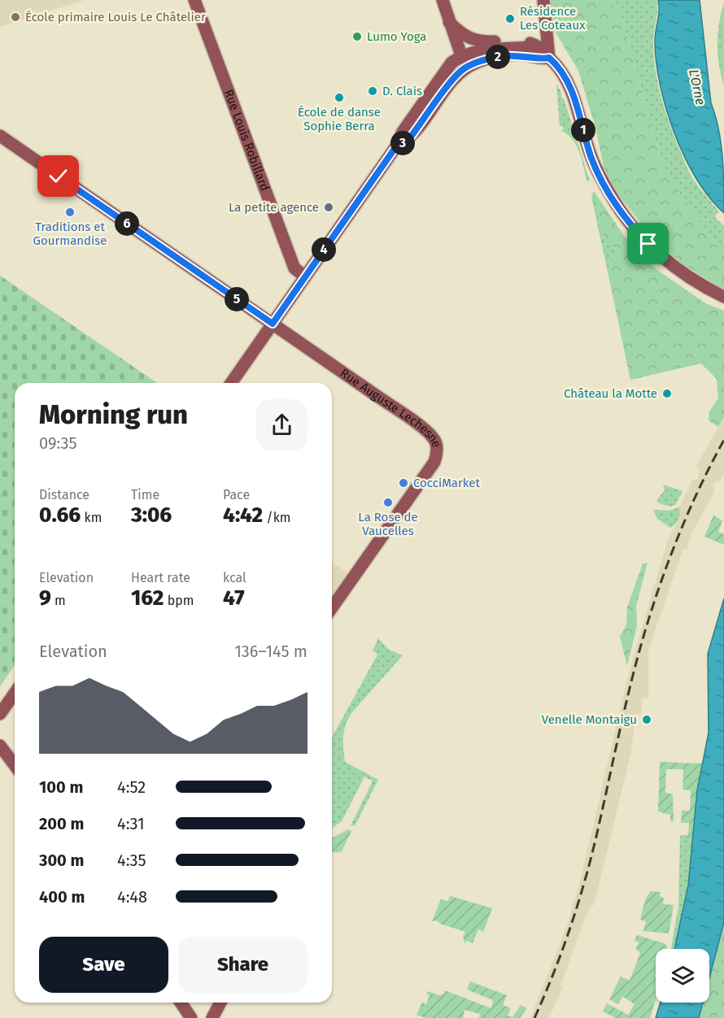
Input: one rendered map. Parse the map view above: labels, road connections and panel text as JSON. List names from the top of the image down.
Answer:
{
  "streets": {
    "main road": ["Rue Louis Robillard", "Rue Auguste Lechesne"]
  },
  "water": ["L'Orne"],
  "places": [
    "École primaire Louis Le Châtelier",
    "Résidence Les Coteaux",
    "Lumo Yoga",
    "D. Clais",
    "École de danse Sophie Berra",
    "La petite agence",
    "Traditions et Gourmandise",
    "Château la Motte",
    "CocciMarket",
    "La Rose de Vaucelles",
    "Venelle Montaigu"
  ],
  "page": {
    "pins": [
      "2",
      "1",
      "3",
      "6",
      "4",
      "5"
    ],
    "heading": ["Morning run", "09:35"],
    "stats": [
      ["Distance", "0.66 km"],
      ["Time", "3:06"],
      ["Pace", "4:42 /km"],
      ["Elevation", "9 m"],
      ["Heart rate", "162 bpm"],
      ["kcal", "47"]
    ],
    "chart": ["Elevation", "136–145 m"],
    "list": [
      {
        "name": "100 m",
        "note": "4:52"
      },
      {
        "name": "200 m",
        "note": "4:31"
      },
      {
        "name": "300 m",
        "note": "4:35"
      },
      {
        "name": "400 m",
        "note": "4:48"
      }
    ],
    "buttons": ["Save", "Share"]
  }
}
